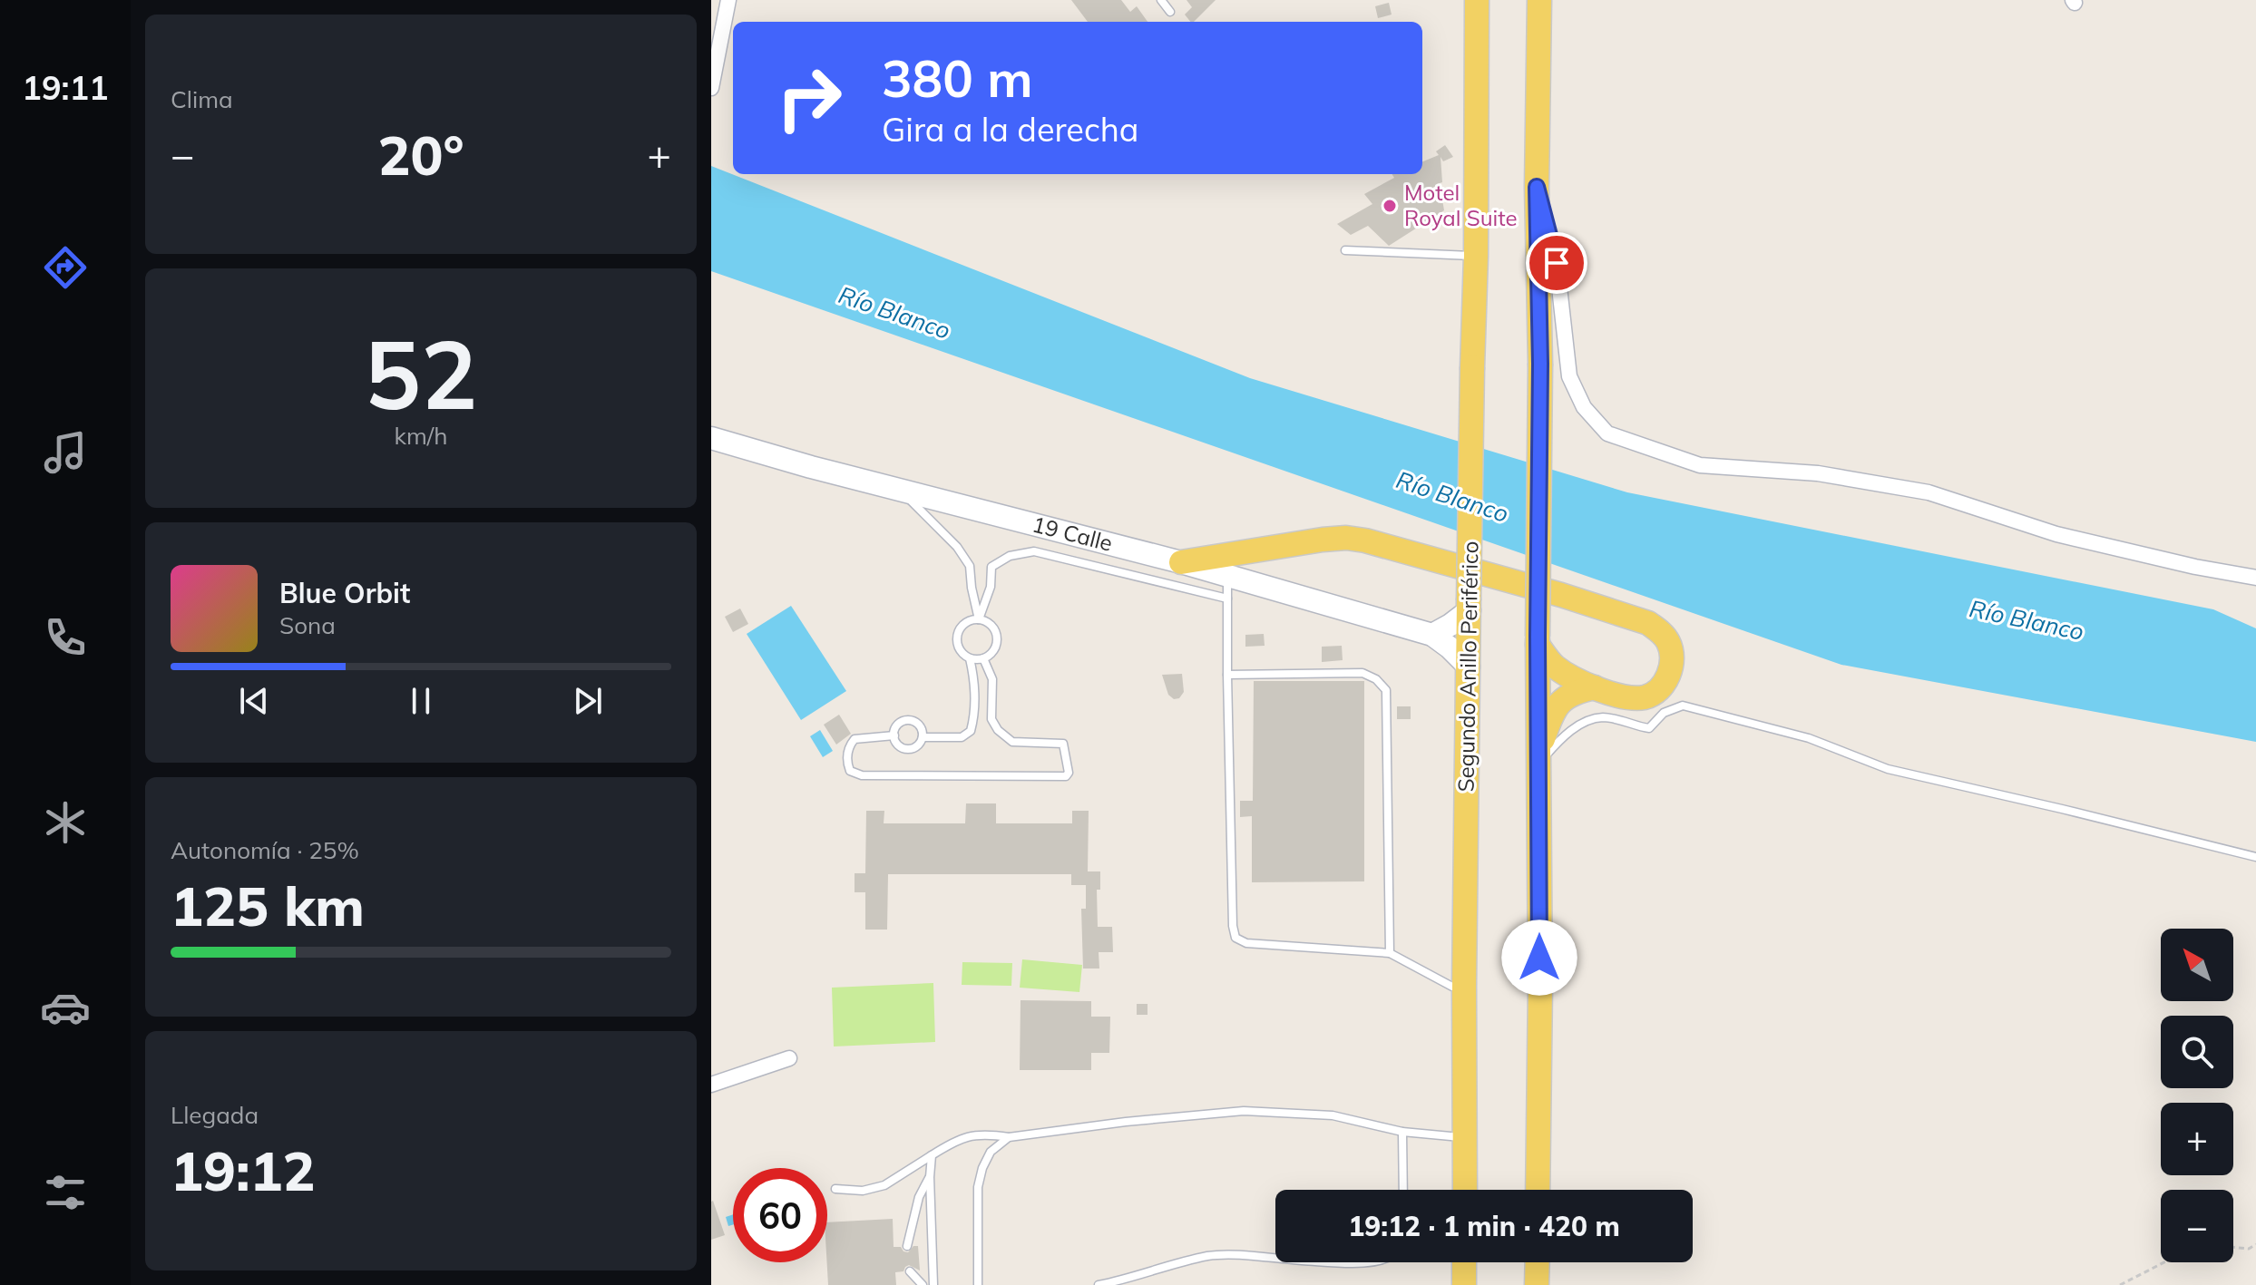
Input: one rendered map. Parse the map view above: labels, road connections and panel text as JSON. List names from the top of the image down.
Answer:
{
  "streets": {
    "main road": ["19 Calle", "Segundo Anillo Periférico"]
  },
  "crossings": [
    ["19 Calle", "Segundo Anillo Periférico"]
  ],
  "water": ["Río Blanco"],
  "places": ["Motel Royal Suite"],
  "north": "top left",
  "page": {
    "tabs": "19:11",
    "tile": [
      "Clima",
      ["52", "km/h"],
      ["Autonomía · 25%", "125 km"],
      ["Llegada", "19:12"]
    ],
    "turn": ["380 m", "Gira a la derecha"],
    "heat": ["−", "20°", "+"],
    "song": ["Blue Orbit", "Sona"],
    "map_buttons": ["+", "−"],
    "limit": "60",
    "trip": "19:12 · 1 min · 420 m"
  }
}
